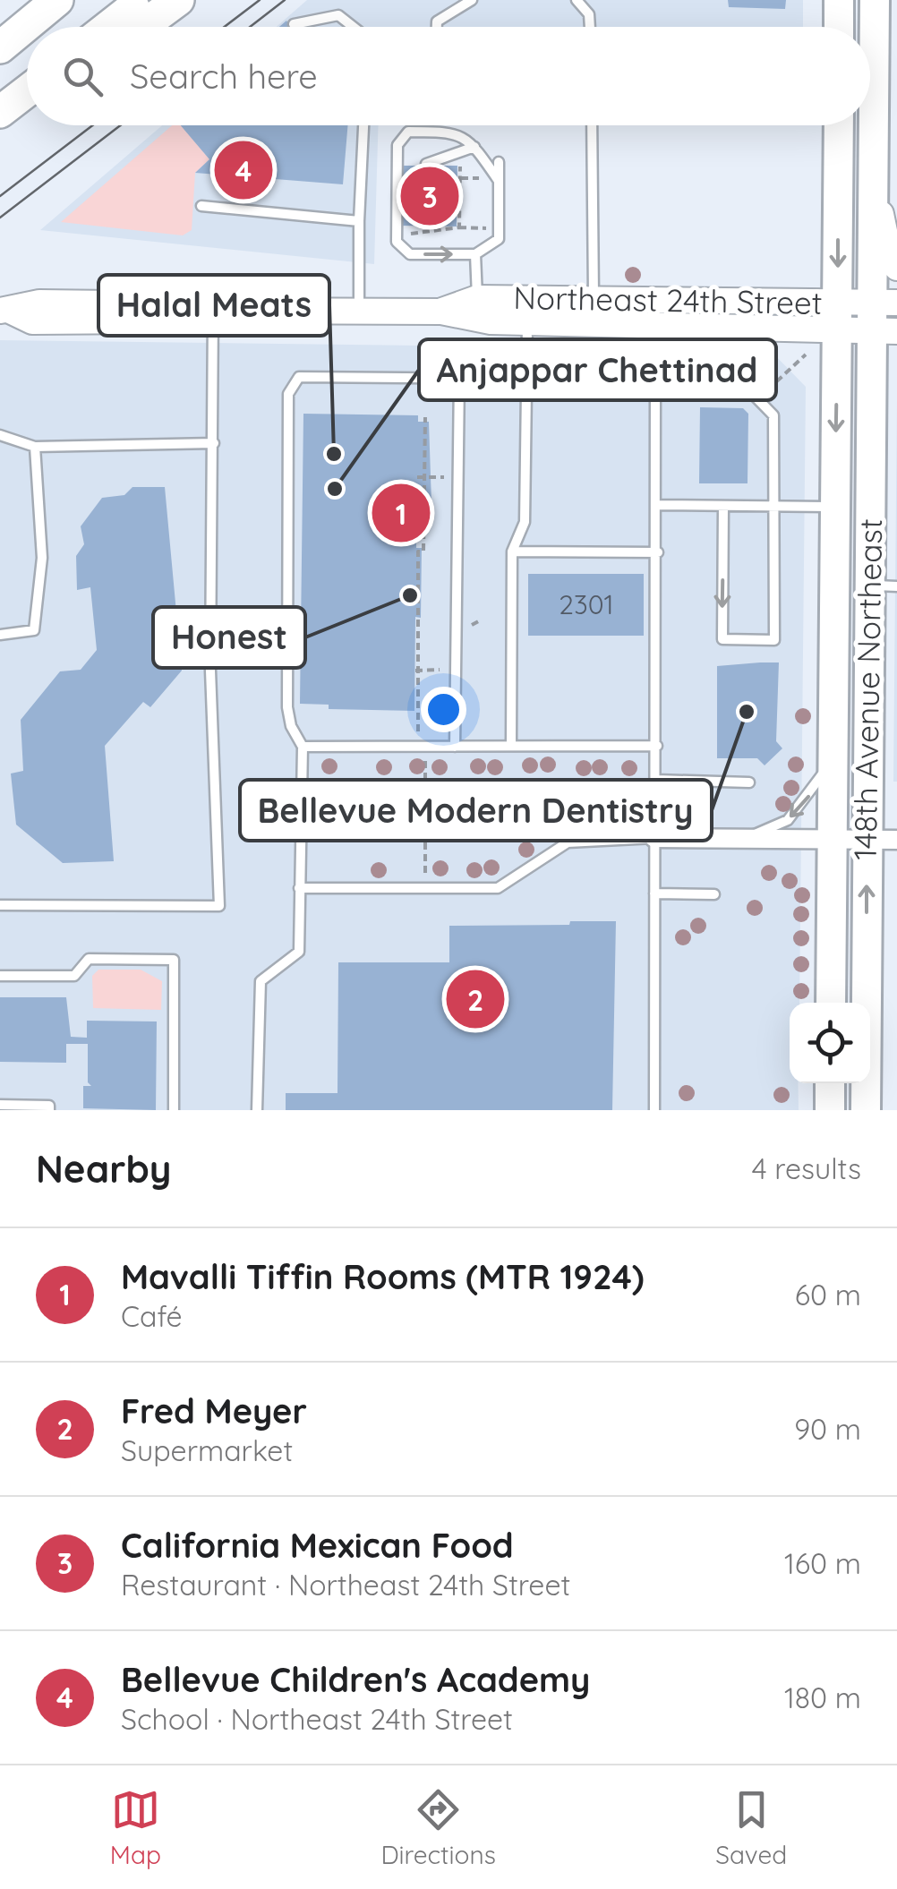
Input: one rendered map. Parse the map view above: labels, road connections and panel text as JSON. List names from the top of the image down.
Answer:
{
  "streets": {
    "main road": ["Northeast 24th Street", "148th Avenue Northeast"]
  },
  "crossings": [
    ["Northeast 24th Street", "148th Avenue Northeast"]
  ],
  "places": [
    "Halal Meats",
    "Anjappar Chettinad",
    "Honest",
    "Bellevue Modern Dentistry"
  ],
  "house_numbers": ["2301"],
  "page": {
    "search": "Search here",
    "pins": [
      "4",
      "3",
      "1",
      "2"
    ],
    "heading": ["Nearby", "4 results"],
    "list": [
      {
        "mark": "1",
        "name": "Mavalli Tiffin Rooms (MTR 1924)",
        "note": "Café",
        "value": "60 m"
      },
      {
        "mark": "2",
        "name": "Fred Meyer",
        "note": "Supermarket",
        "value": "90 m"
      },
      {
        "mark": "3",
        "name": "California Mexican Food",
        "note": "Restaurant · Northeast 24th Street",
        "value": "160 m"
      },
      {
        "mark": "4",
        "name": "Bellevue Children's Academy",
        "note": "School · Northeast 24th Street",
        "value": "180 m"
      }
    ],
    "nav": ["Map", "Directions", "Saved"]
  }
}
